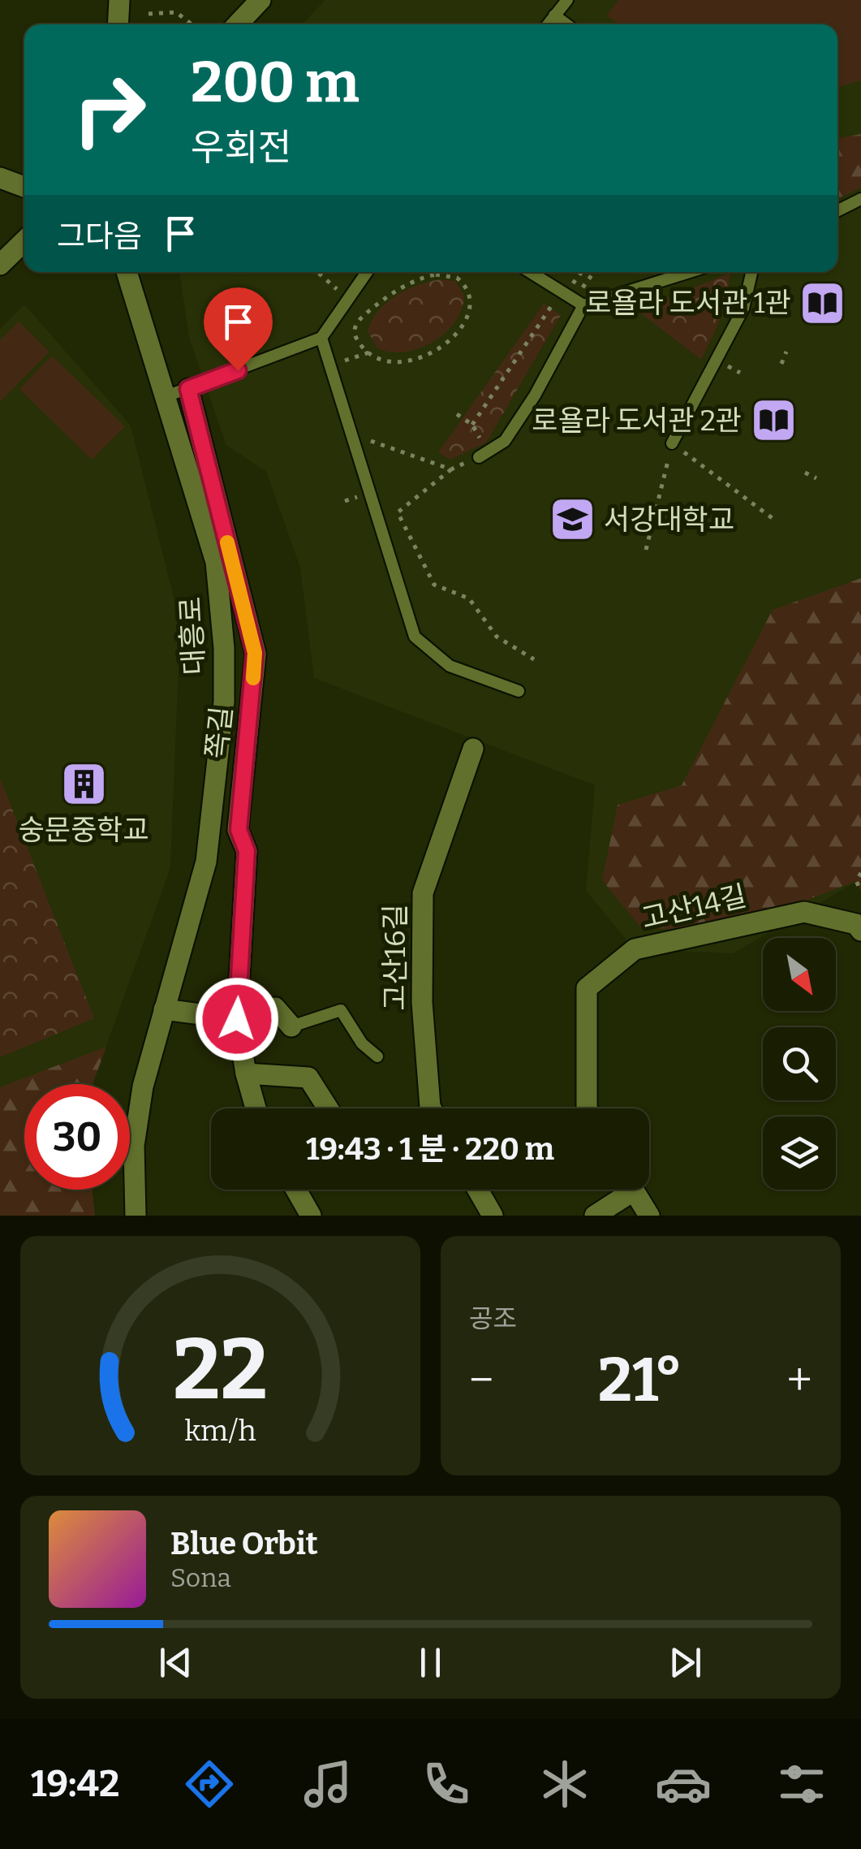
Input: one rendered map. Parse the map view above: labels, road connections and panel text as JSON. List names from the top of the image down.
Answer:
{
  "streets": {
    "street": [
      "대흥로",
      "쪽길",
      "고산14길",
      "고산16길"
    ]
  },
  "places": {
    "library": ["로욜라 도서관 1관", "로욜라 도서관 2관"],
    "school or university": ["서강대학교"],
    "building": ["숭문중학교"]
  },
  "north": "bottom right",
  "page": {
    "turn": ["200 m", "우회전"],
    "then": "그다음",
    "limit": "30",
    "trip": "19:43 · 1 분 · 220 m",
    "tile": "공조",
    "heat": ["−", "21°", "+"],
    "song": ["Blue Orbit", "Sona"],
    "tabs": "19:42",
    "gauge": ["22", "km/h"]
  }
}
